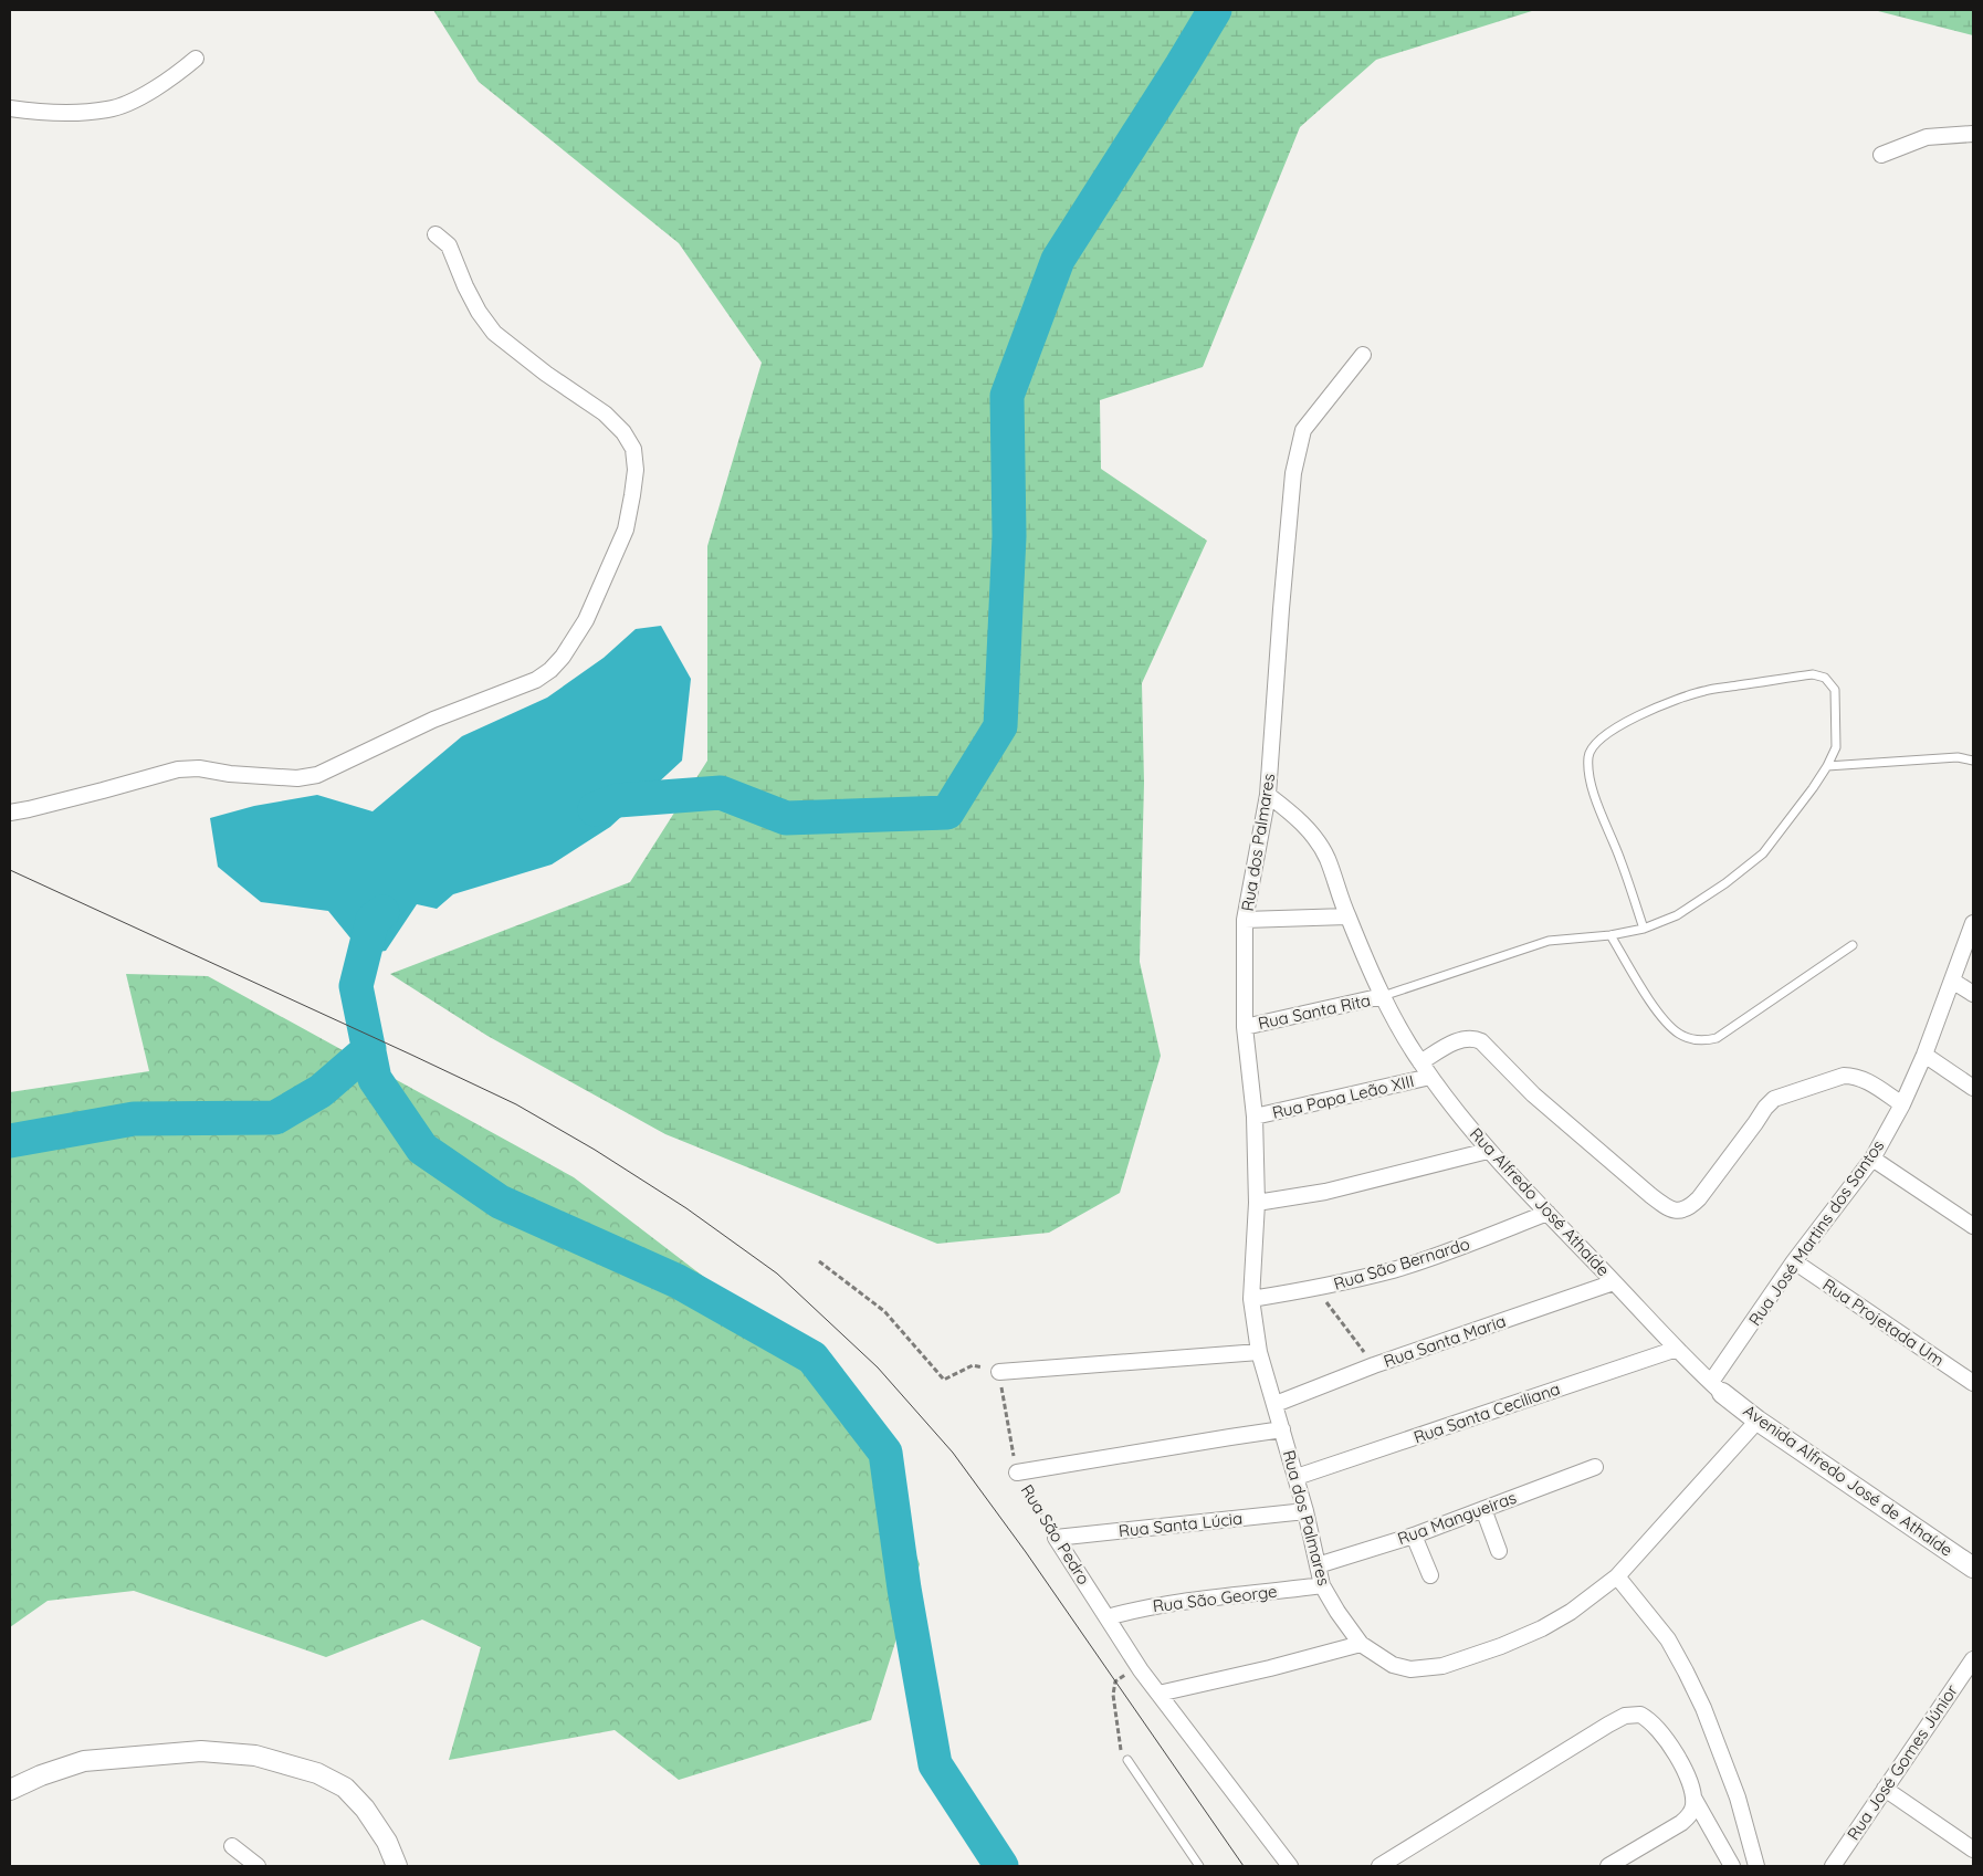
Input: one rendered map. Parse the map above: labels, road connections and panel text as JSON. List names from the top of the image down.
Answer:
{
  "streets": {
    "street": [
      "Rua dos Palmares",
      "Rua Santa Rita",
      "Rua Papa Leão XIII",
      "Rua Alfredo José Athaíde",
      "Rua José Martins dos Santos",
      "Rua São Bernardo",
      "Rua Projetada Um",
      "Rua Santa Maria",
      "Rua Santa Ceciliana",
      "Avenida Alfredo José de Athaíde",
      "Rua Mangueiras",
      "Rua Santa Lúcia",
      "Rua São Pedro",
      "Rua São George",
      "Rua José Gomes Júnior"
    ]
  },
  "crossings": [
    ["Rua dos Palmares", "Rua Santa Rita"],
    ["Rua dos Palmares", "Rua Papa Leão XIII"],
    ["Rua dos Palmares", "Rua Alfredo José Athaíde"],
    ["Rua dos Palmares", "Rua São Bernardo"],
    ["Rua dos Palmares", "Rua Santa Maria"],
    ["Rua dos Palmares", "Rua Santa Ceciliana"],
    ["Rua dos Palmares", "Avenida Alfredo José de Athaíde"],
    ["Rua dos Palmares", "Rua Mangueiras"],
    ["Rua dos Palmares", "Rua Santa Lúcia"],
    ["Rua dos Palmares", "Rua São George"],
    ["Rua Santa Rita", "Rua Alfredo José Athaíde"],
    ["Rua Papa Leão XIII", "Rua Alfredo José Athaíde"],
    ["Rua Alfredo José Athaíde", "Rua José Martins dos Santos"],
    ["Rua Alfredo José Athaíde", "Rua São Bernardo"],
    ["Rua Alfredo José Athaíde", "Rua Santa Maria"],
    ["Rua Alfredo José Athaíde", "Rua Santa Ceciliana"],
    ["Rua Alfredo José Athaíde", "Avenida Alfredo José de Athaíde"],
    ["Rua José Martins dos Santos", "Rua Projetada Um"],
    ["Rua José Martins dos Santos", "Avenida Alfredo José de Athaíde"],
    ["Rua Santa Lúcia", "Rua São Pedro"],
    ["Rua São Pedro", "Rua São George"]
  ]
}
